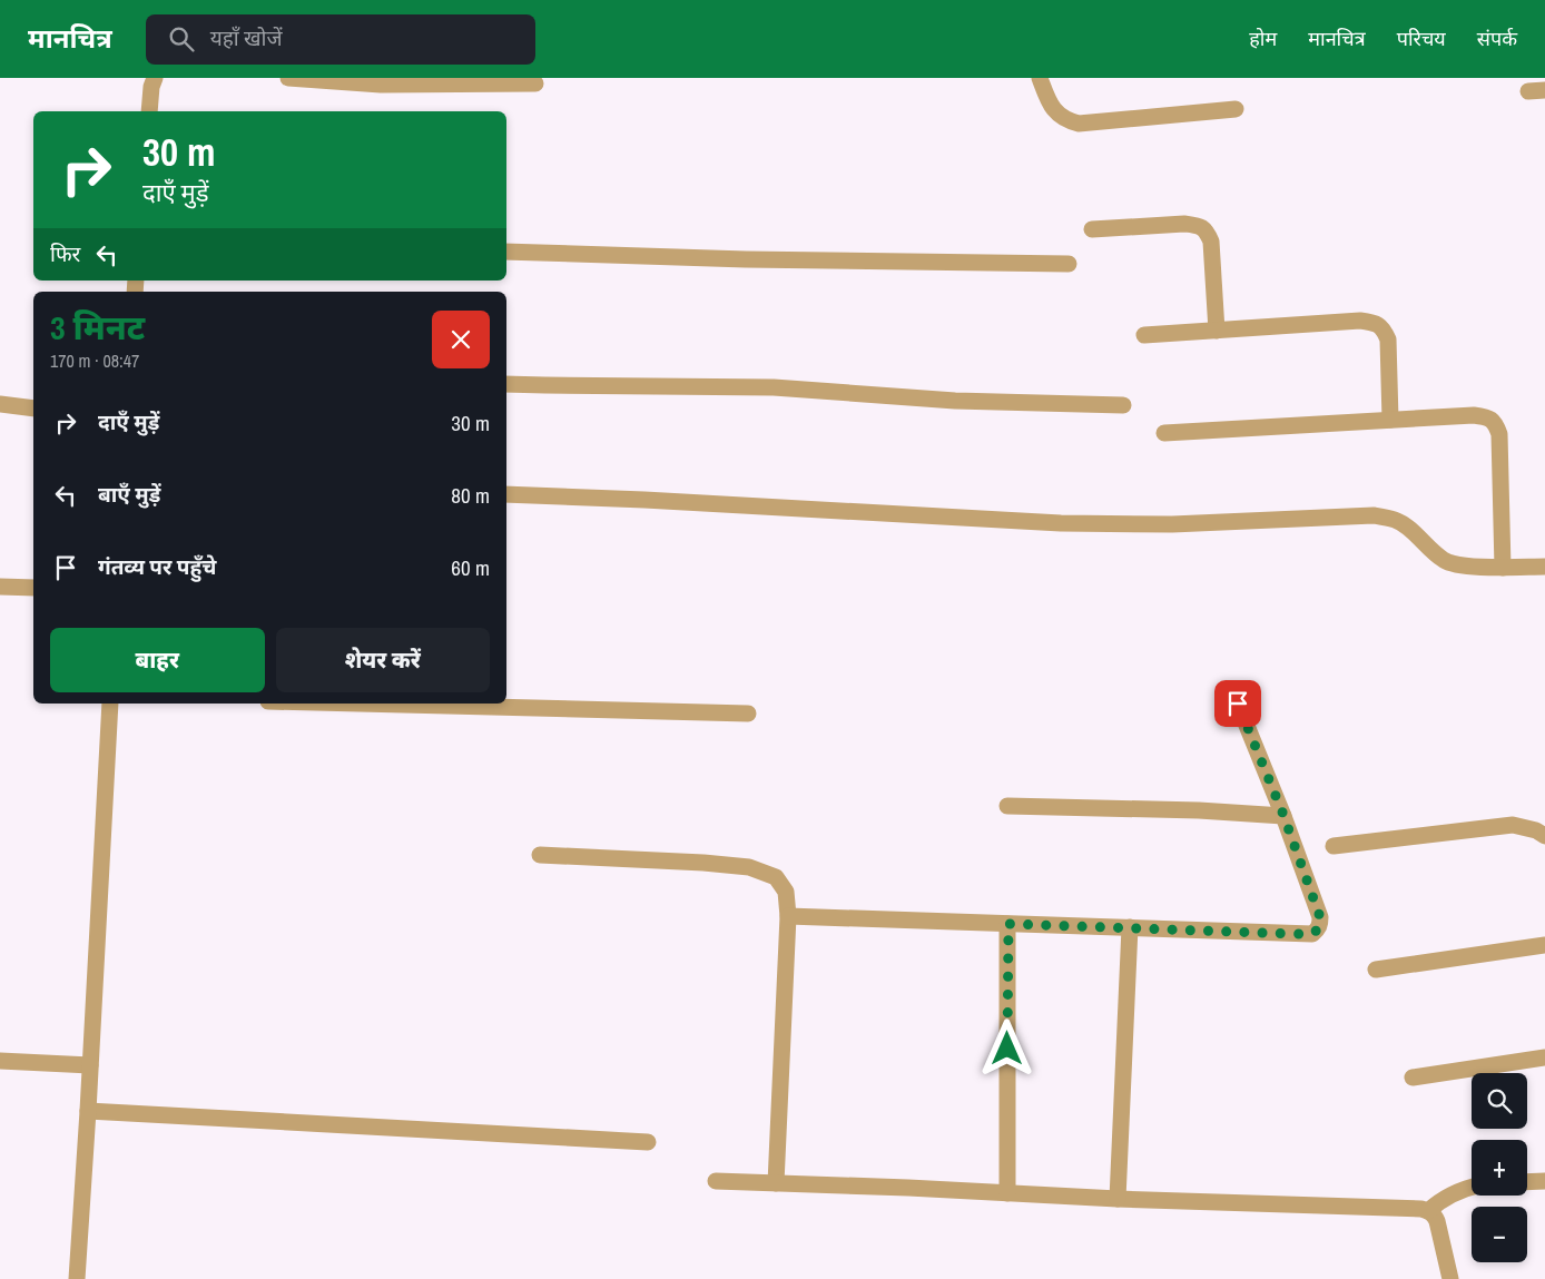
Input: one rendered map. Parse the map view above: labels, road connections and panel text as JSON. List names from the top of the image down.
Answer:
{
  "page": {
    "header": "मानचित्र",
    "search": "यहाँ खोजें",
    "nav": [
      "होम",
      "मानचित्र",
      "परिचय",
      "संपर्क"
    ],
    "turn": ["30 m", "दाएँ मुड़ें"],
    "then": "फिर",
    "heading": ["3 मिनट", "170 m · 08:47"],
    "list": [
      {
        "name": "दाएँ मुड़ें",
        "value": "30 m"
      },
      {
        "name": "बाएँ मुड़ें",
        "value": "80 m"
      },
      {
        "name": "गंतव्य पर पहुँचे",
        "value": "60 m"
      }
    ],
    "buttons": ["बाहर", "शेयर करें"],
    "map_buttons": ["+", "−"]
  }
}
